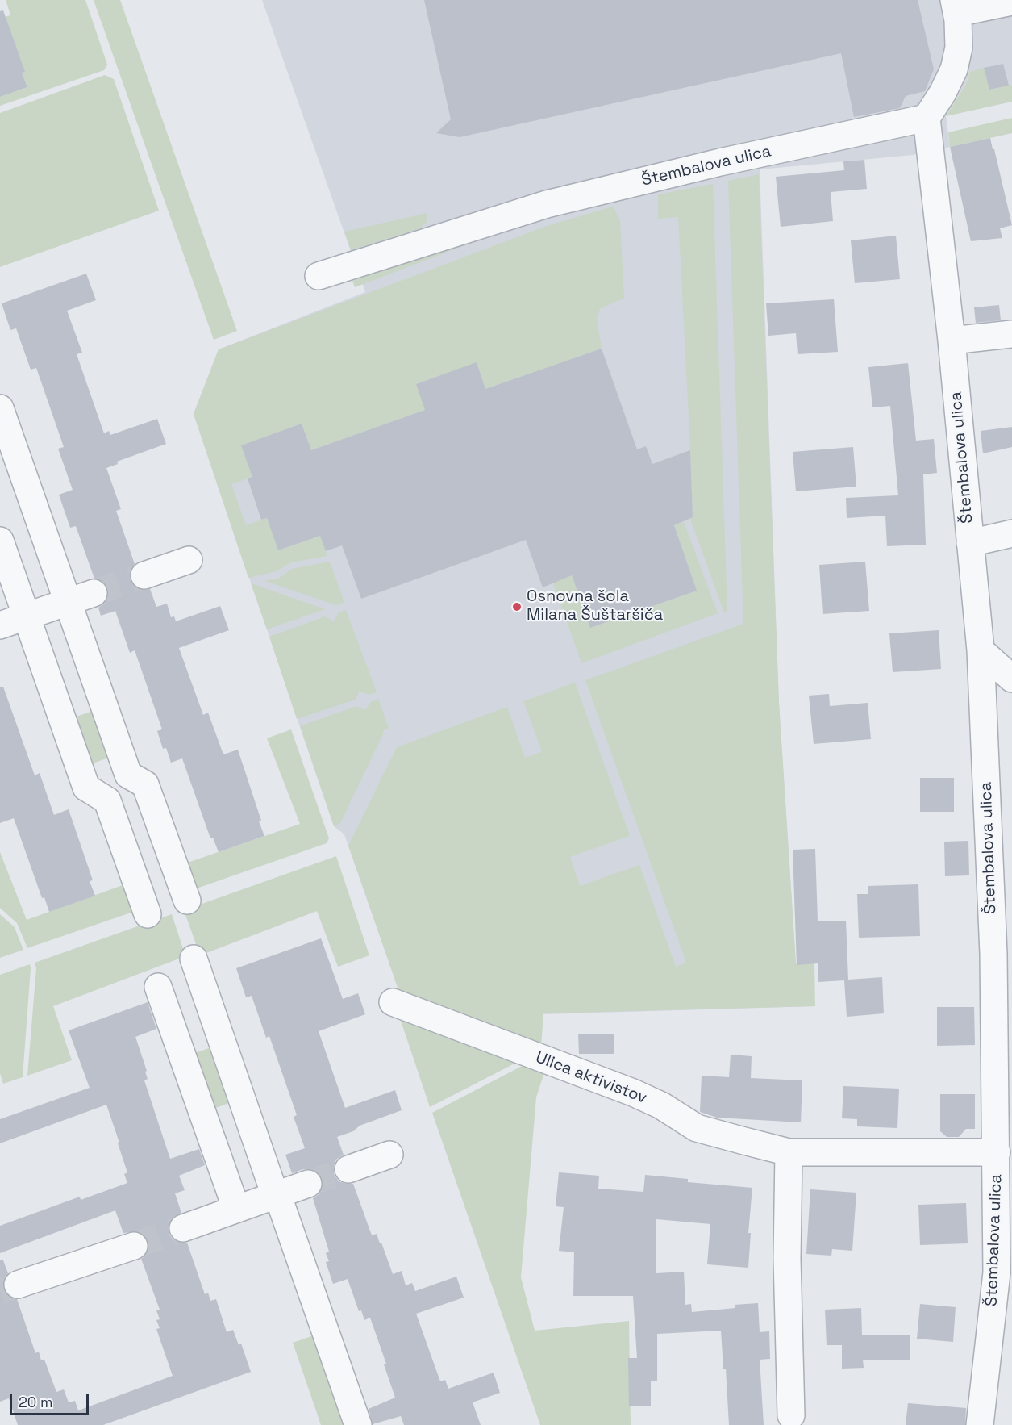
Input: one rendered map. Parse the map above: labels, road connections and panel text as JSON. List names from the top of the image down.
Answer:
{
  "streets": {
    "street": ["Štembalova ulica", "Ulica aktivistov"]
  },
  "crossings": [
    ["Štembalova ulica", "Ulica aktivistov"]
  ],
  "places": ["Osnovna šola Milana Šuštaršiča"],
  "scale_bar": "20 m"
}
